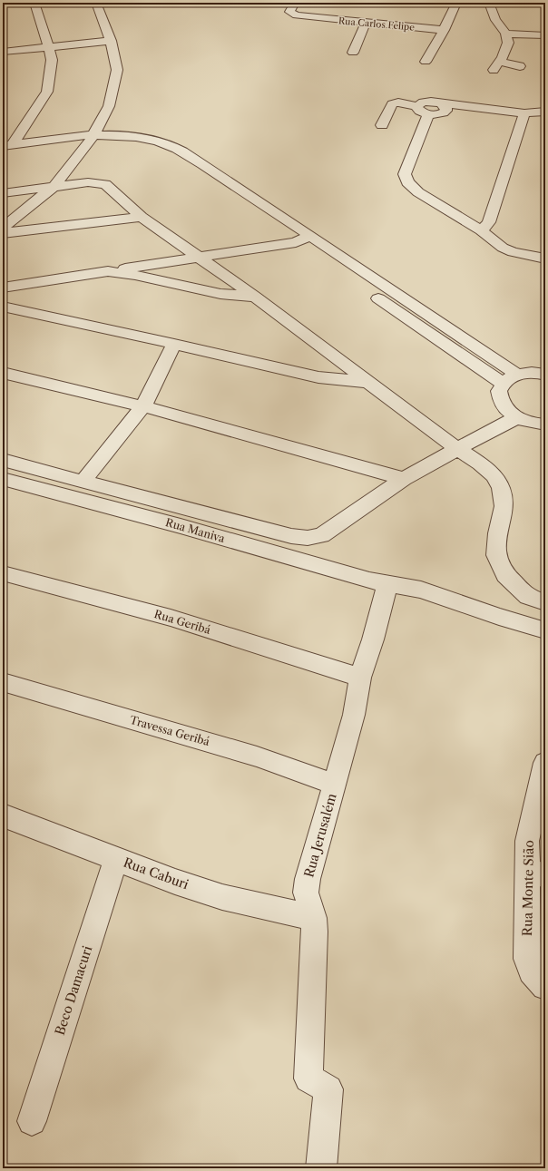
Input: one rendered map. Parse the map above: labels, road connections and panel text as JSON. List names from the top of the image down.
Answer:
{
  "streets": {
    "street": [
      "Rua Carlos Felipe",
      "Rua Maniva",
      "Rua Geribá",
      "Travessa Geribá",
      "Rua Jerusalém",
      "Rua Caburi",
      "Rua Monte Sião",
      "Beco Damacuri"
    ]
  },
  "crossings": [
    ["Rua Maniva", "Rua Jerusalém"],
    ["Rua Geribá", "Rua Jerusalém"],
    ["Travessa Geribá", "Rua Jerusalém"],
    ["Rua Jerusalém", "Rua Caburi"],
    ["Rua Caburi", "Beco Damacuri"]
  ]
}
